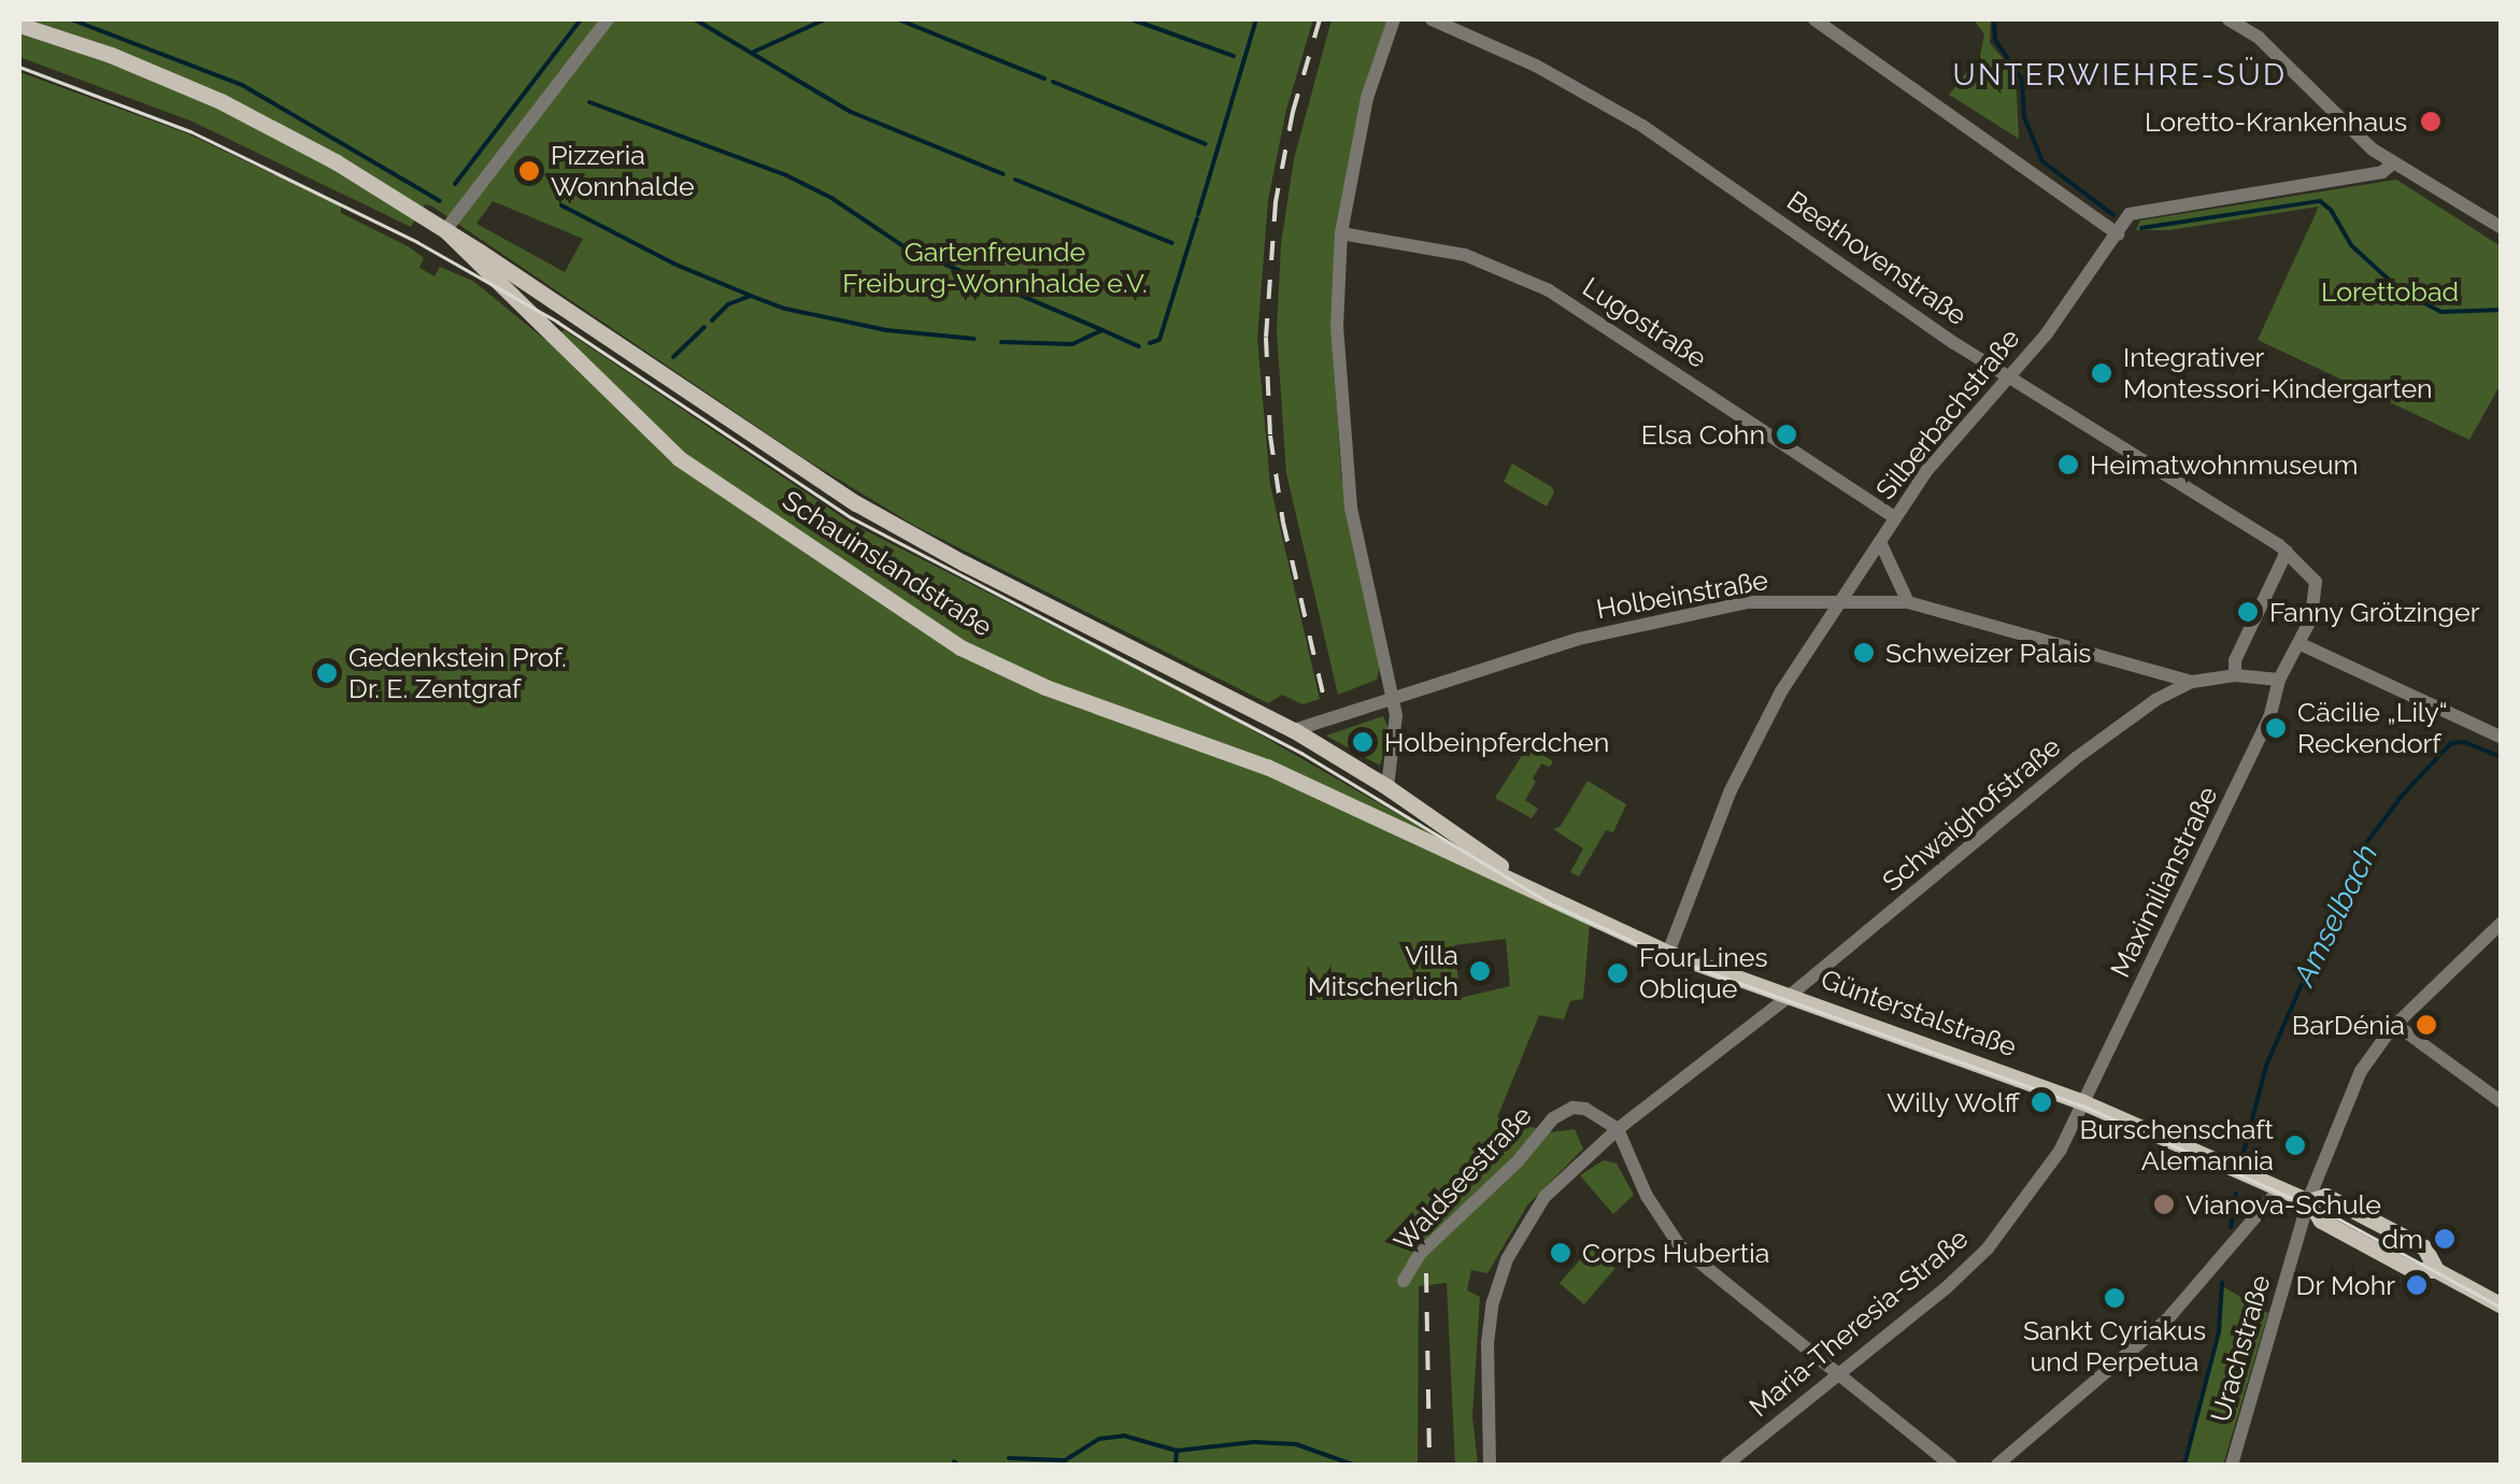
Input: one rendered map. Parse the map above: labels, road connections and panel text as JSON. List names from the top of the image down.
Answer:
{
  "streets": {
    "main road": ["Schauinslandstraße", "Günterstalstraße"],
    "street": [
      "Beethovenstraße",
      "Lugostraße",
      "Silberbachstraße",
      "Holbeinstraße",
      "Schwaighofstraße",
      "Maximilianstraße",
      "Waldseestraße",
      "Maria-Theresia-Straße",
      "Urachstraße"
    ]
  },
  "crossings": [
    ["Beethovenstraße", "Silberbachstraße"],
    ["Beethovenstraße", "Maximilianstraße"],
    ["Lugostraße", "Silberbachstraße"],
    ["Silberbachstraße", "Holbeinstraße"],
    ["Silberbachstraße", "Günterstalstraße"],
    ["Schauinslandstraße", "Holbeinstraße"],
    ["Schauinslandstraße", "Günterstalstraße"],
    ["Holbeinstraße", "Schwaighofstraße"],
    ["Holbeinstraße", "Maximilianstraße"],
    ["Holbeinstraße", "Günterstalstraße"],
    ["Schwaighofstraße", "Günterstalstraße"],
    ["Schwaighofstraße", "Waldseestraße"],
    ["Maximilianstraße", "Günterstalstraße"],
    ["Maximilianstraße", "Maria-Theresia-Straße"],
    ["Günterstalstraße", "Maria-Theresia-Straße"],
    ["Günterstalstraße", "Urachstraße"]
  ],
  "districts": ["UNTERWIEHRE-SÜD"],
  "water": ["Amselbach"],
  "parks": ["Gartenfreunde Freiburg-Wonnhalde e.V.", "Lorettobad"],
  "places": [
    "Loretto-Krankenhaus",
    "Pizzeria Wonnhalde",
    "Integrativer Montessori-Kindergarten",
    "Elsa Cohn",
    "Heimatwohnmuseum",
    "Fanny Grötzinger",
    "Schweizer Palais",
    "Gedenkstein Prof. Dr. E. Zentgraf",
    "Cäcilie „Lily“ Reckendorf",
    "Holbeinpferdchen",
    "Villa Mitscherlich",
    "Four Lines Oblique",
    "BarDénia",
    "Willy Wolff",
    "Burschenschaft Alemannia",
    "Vianova-Schule",
    "dm",
    "Corps Hubertia",
    "Dr Mohr",
    "Sankt Cyriakus und Perpetua"
  ]
}
